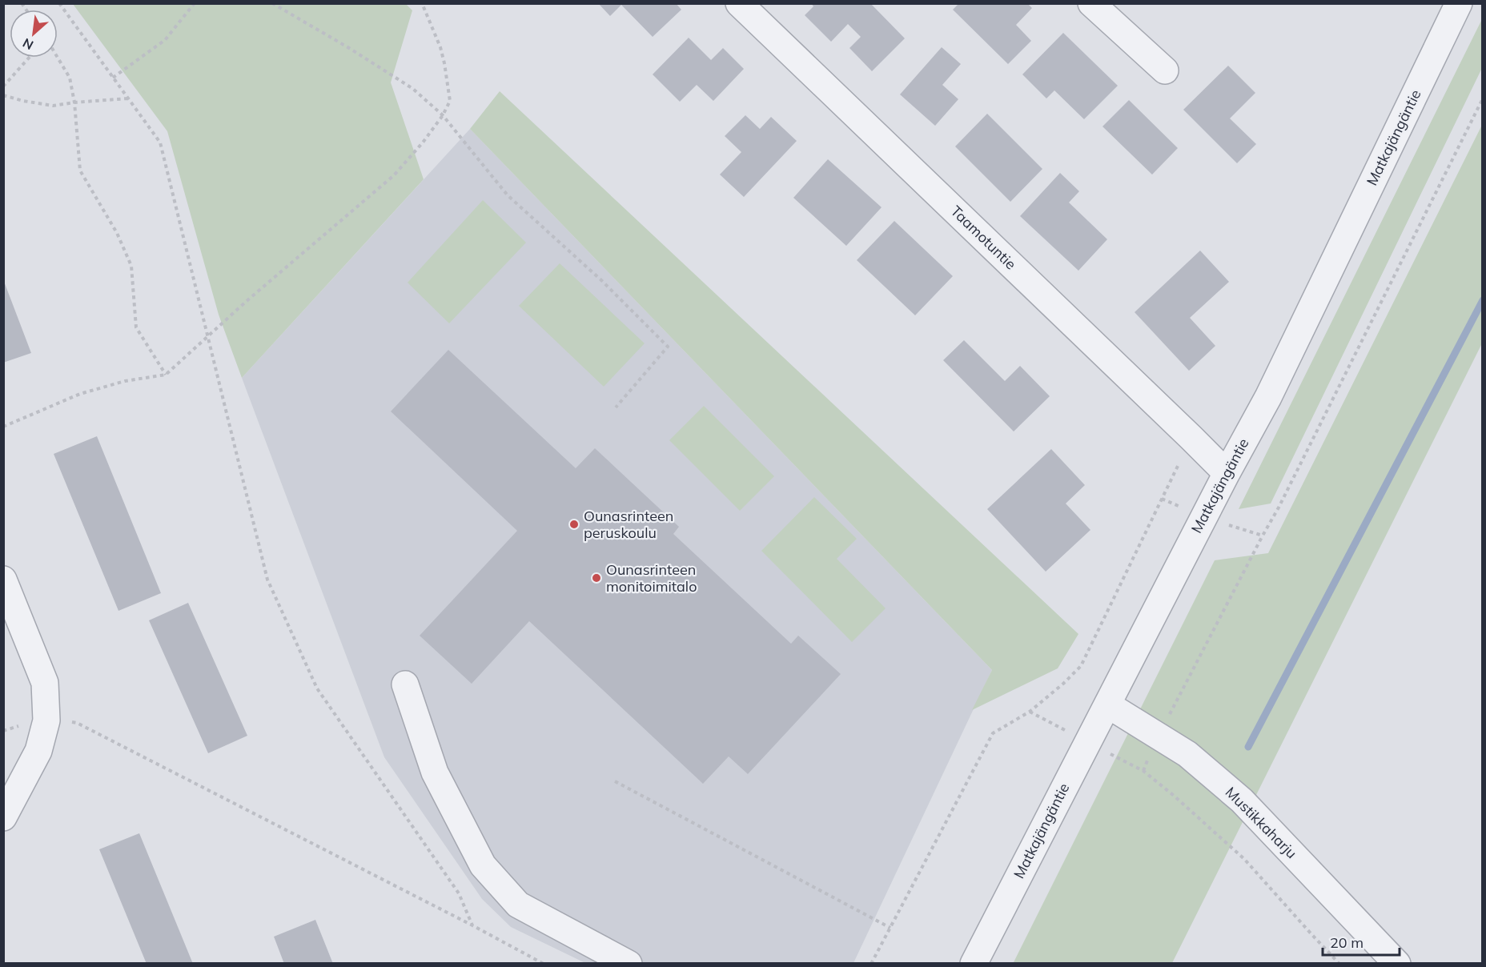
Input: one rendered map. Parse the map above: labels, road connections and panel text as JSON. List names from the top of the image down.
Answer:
{
  "streets": {
    "street": ["Matkajängäntie", "Taamotuntie", "Mustikkaharju"]
  },
  "crossings": [
    ["Matkajängäntie", "Taamotuntie"],
    ["Matkajängäntie", "Mustikkaharju"]
  ],
  "places": ["Ounasrinteen peruskoulu", "Ounasrinteen monitoimitalo"],
  "scale_bar": "20 m",
  "north": "bottom left"
}
